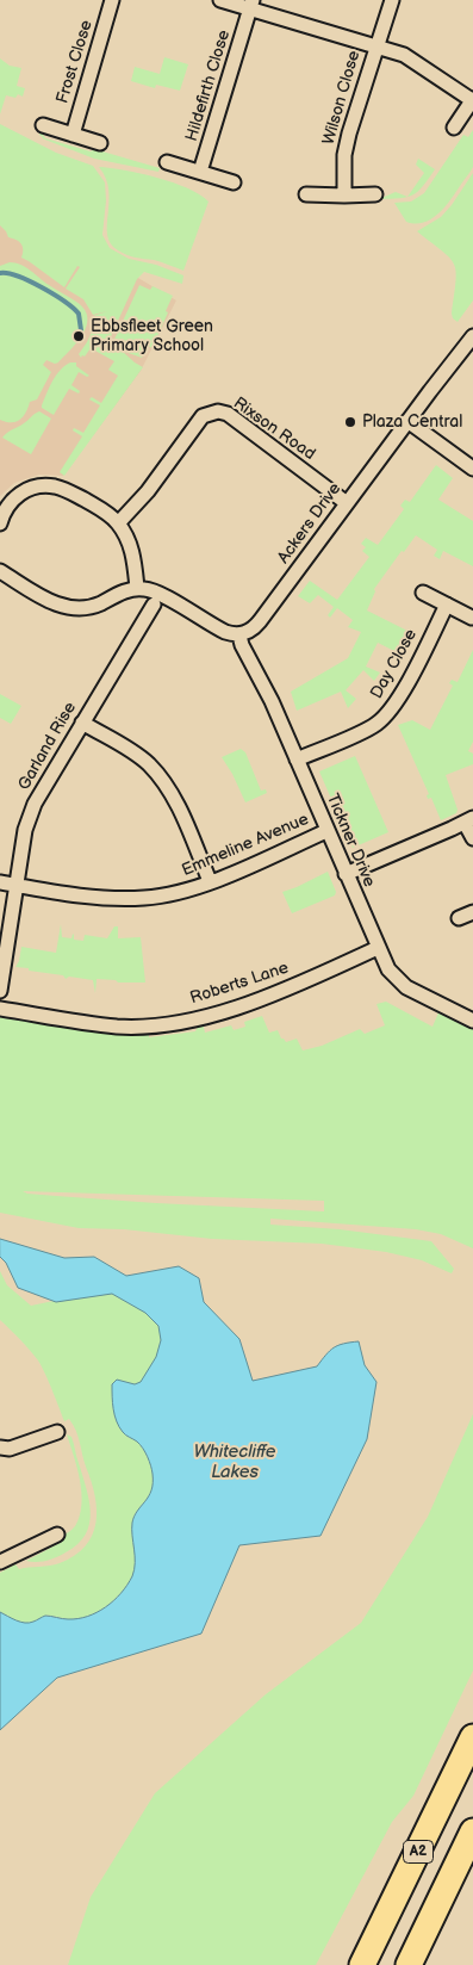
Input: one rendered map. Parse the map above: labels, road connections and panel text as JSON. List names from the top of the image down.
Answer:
{
  "streets": {
    "highway": ["A2"],
    "street": [
      "Frost Close",
      "Hildefirth Close",
      "Wilson Close",
      "Rixson Road",
      "Ackers Drive",
      "Day Close",
      "Garland Rise",
      "Tickner Drive",
      "Emmeline Avenue",
      "Roberts Lane"
    ]
  },
  "crossings": [
    ["Rixson Road", "Ackers Drive"],
    ["Ackers Drive", "Tickner Drive"],
    ["Day Close", "Tickner Drive"],
    ["Garland Rise", "Emmeline Avenue"],
    ["Tickner Drive", "Emmeline Avenue"],
    ["Tickner Drive", "Roberts Lane"]
  ],
  "water": ["Whitecliffe Lakes"],
  "places": ["Ebbsfleet Green Primary School", "Plaza Central"]
}
